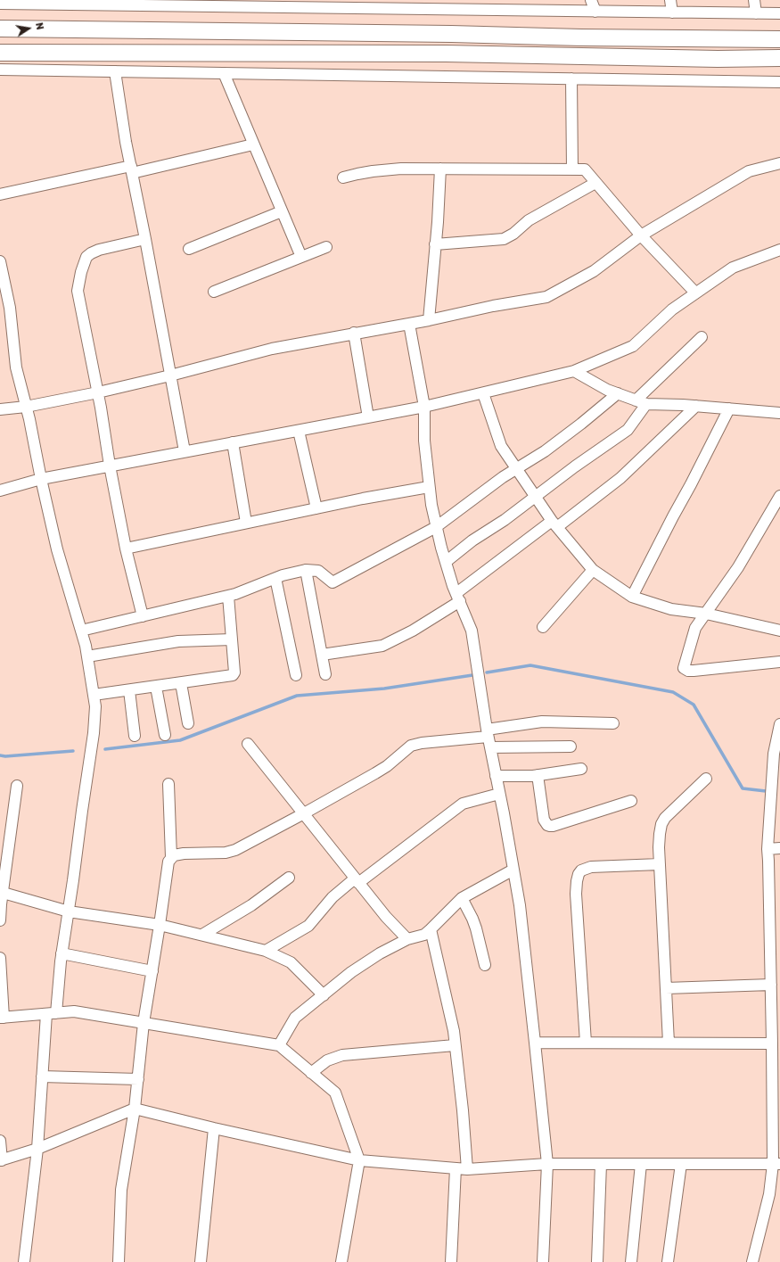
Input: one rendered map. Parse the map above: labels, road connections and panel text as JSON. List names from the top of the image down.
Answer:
{
  "north": "right"
}
